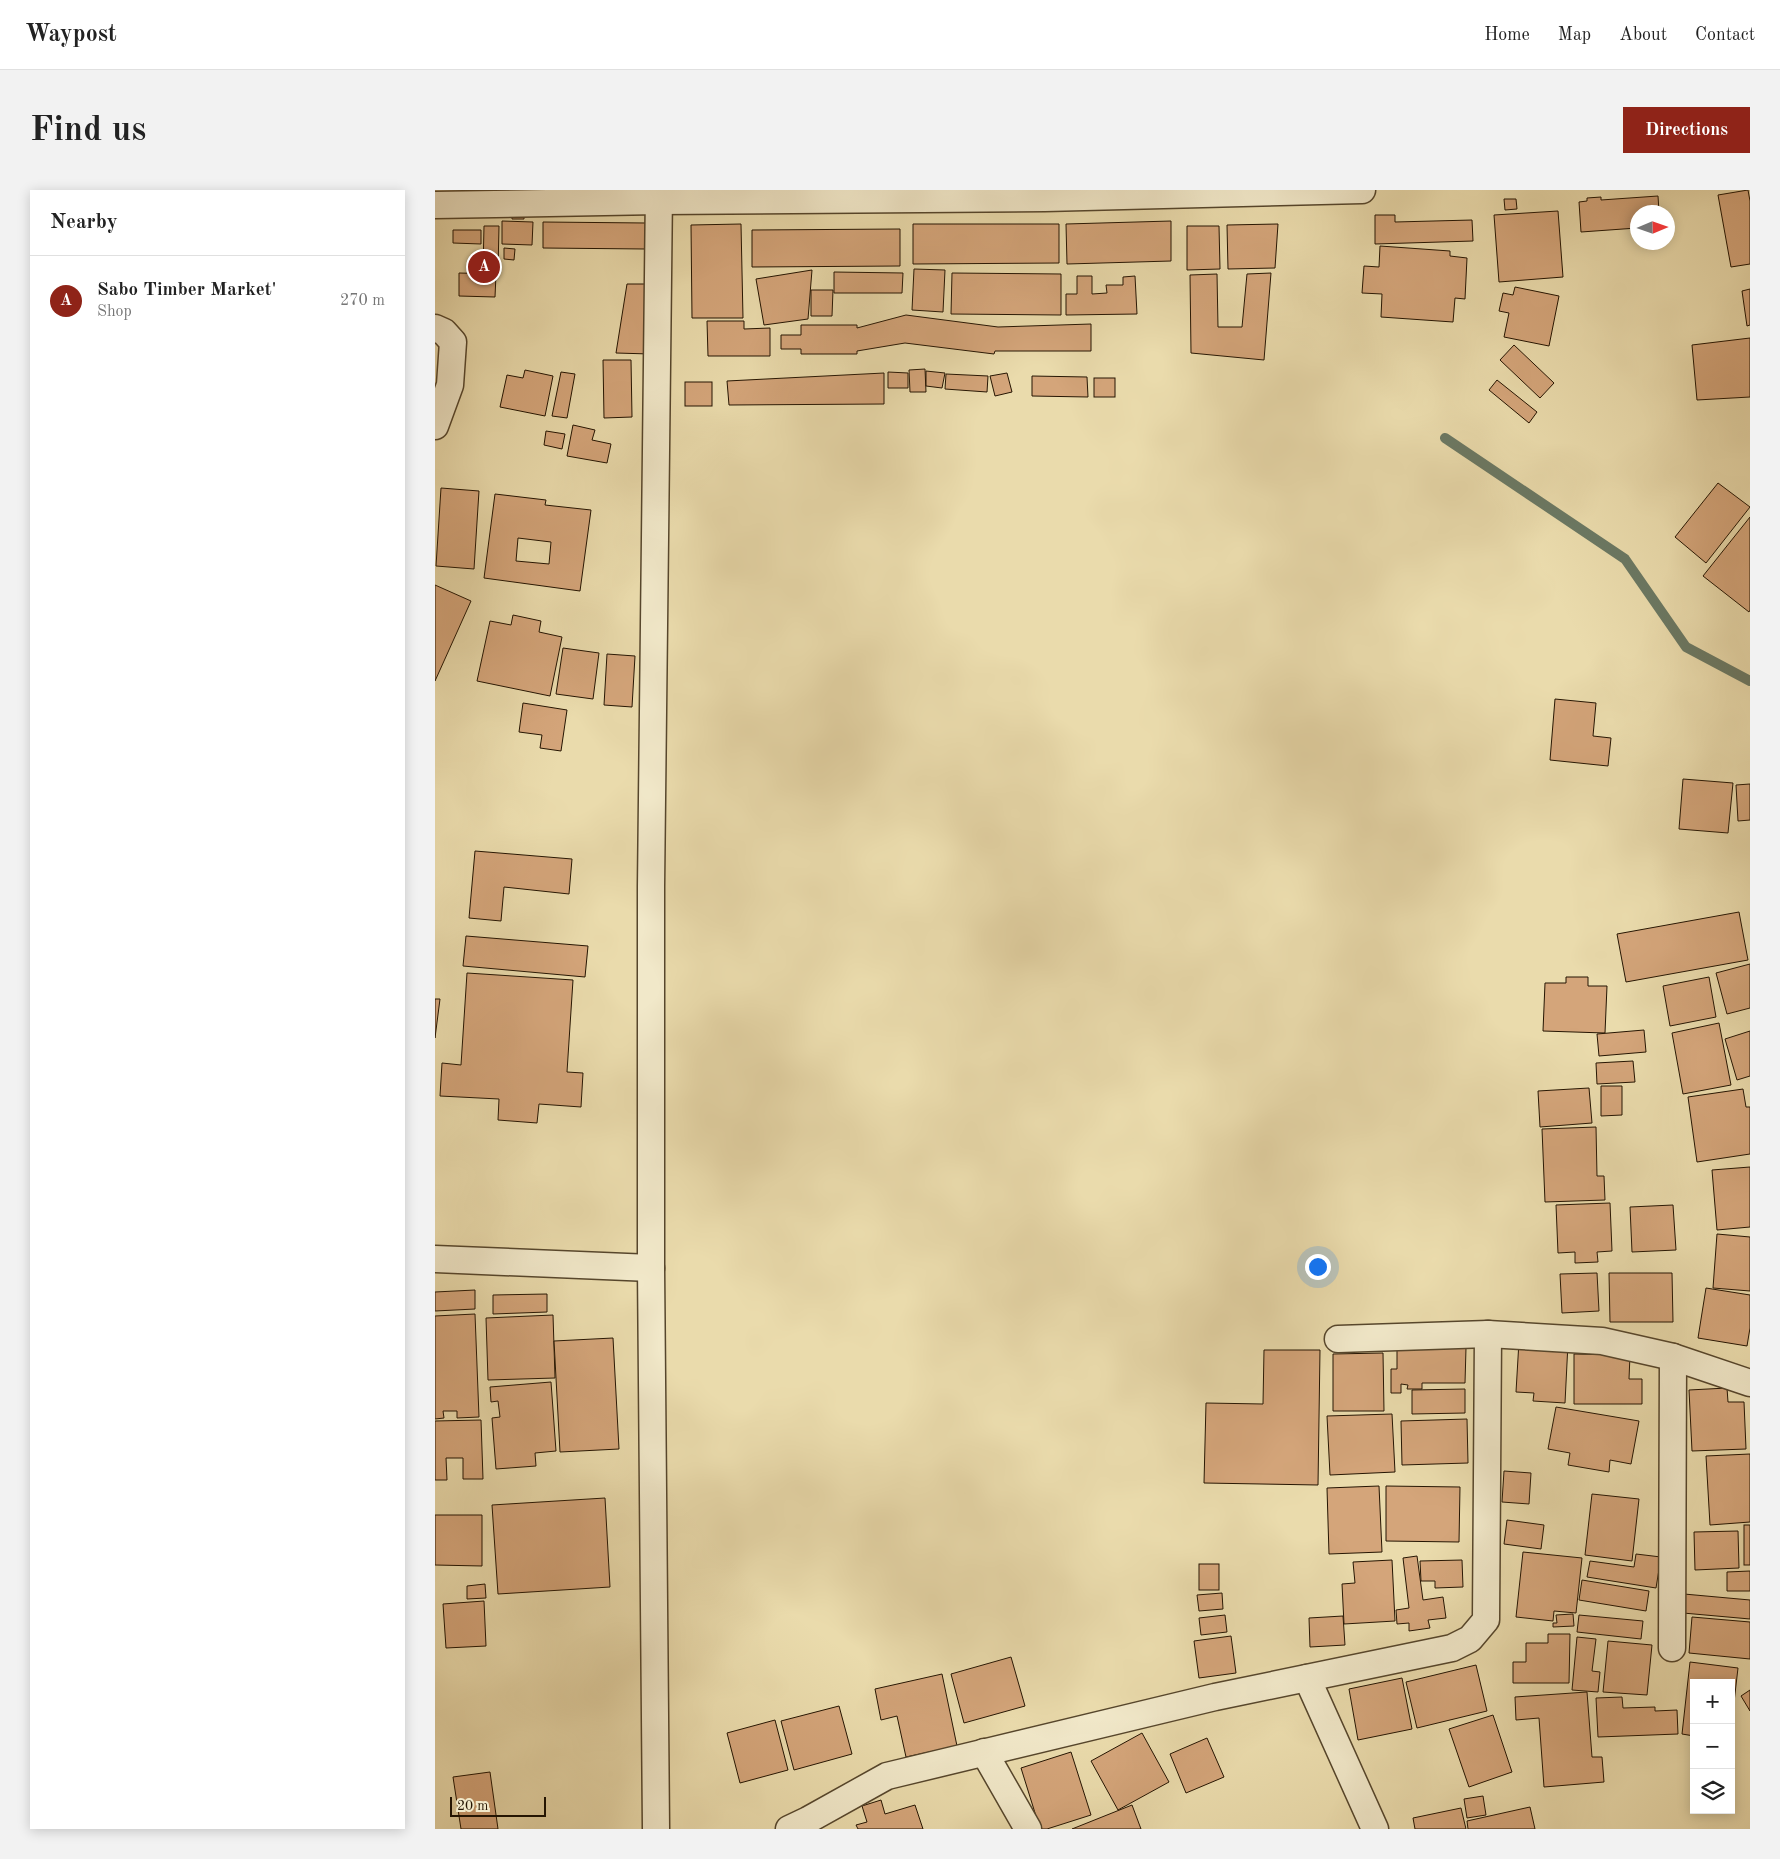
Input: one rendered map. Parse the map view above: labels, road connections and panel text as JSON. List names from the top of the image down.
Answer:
{
  "scale_bar": "20 m",
  "north": "right",
  "page": {
    "header": "Waypost",
    "nav": [
      "Home",
      "Map",
      "About",
      "Contact"
    ],
    "buttons": "Directions",
    "title": "Find us",
    "heading": "Nearby",
    "pins": "A",
    "list": [
      {
        "mark": "A",
        "name": "Sabo Timber Market'",
        "note": "Shop",
        "value": "270 m"
      }
    ],
    "map_buttons": ["+", "−"],
    "scale": "20 m"
  }
}
